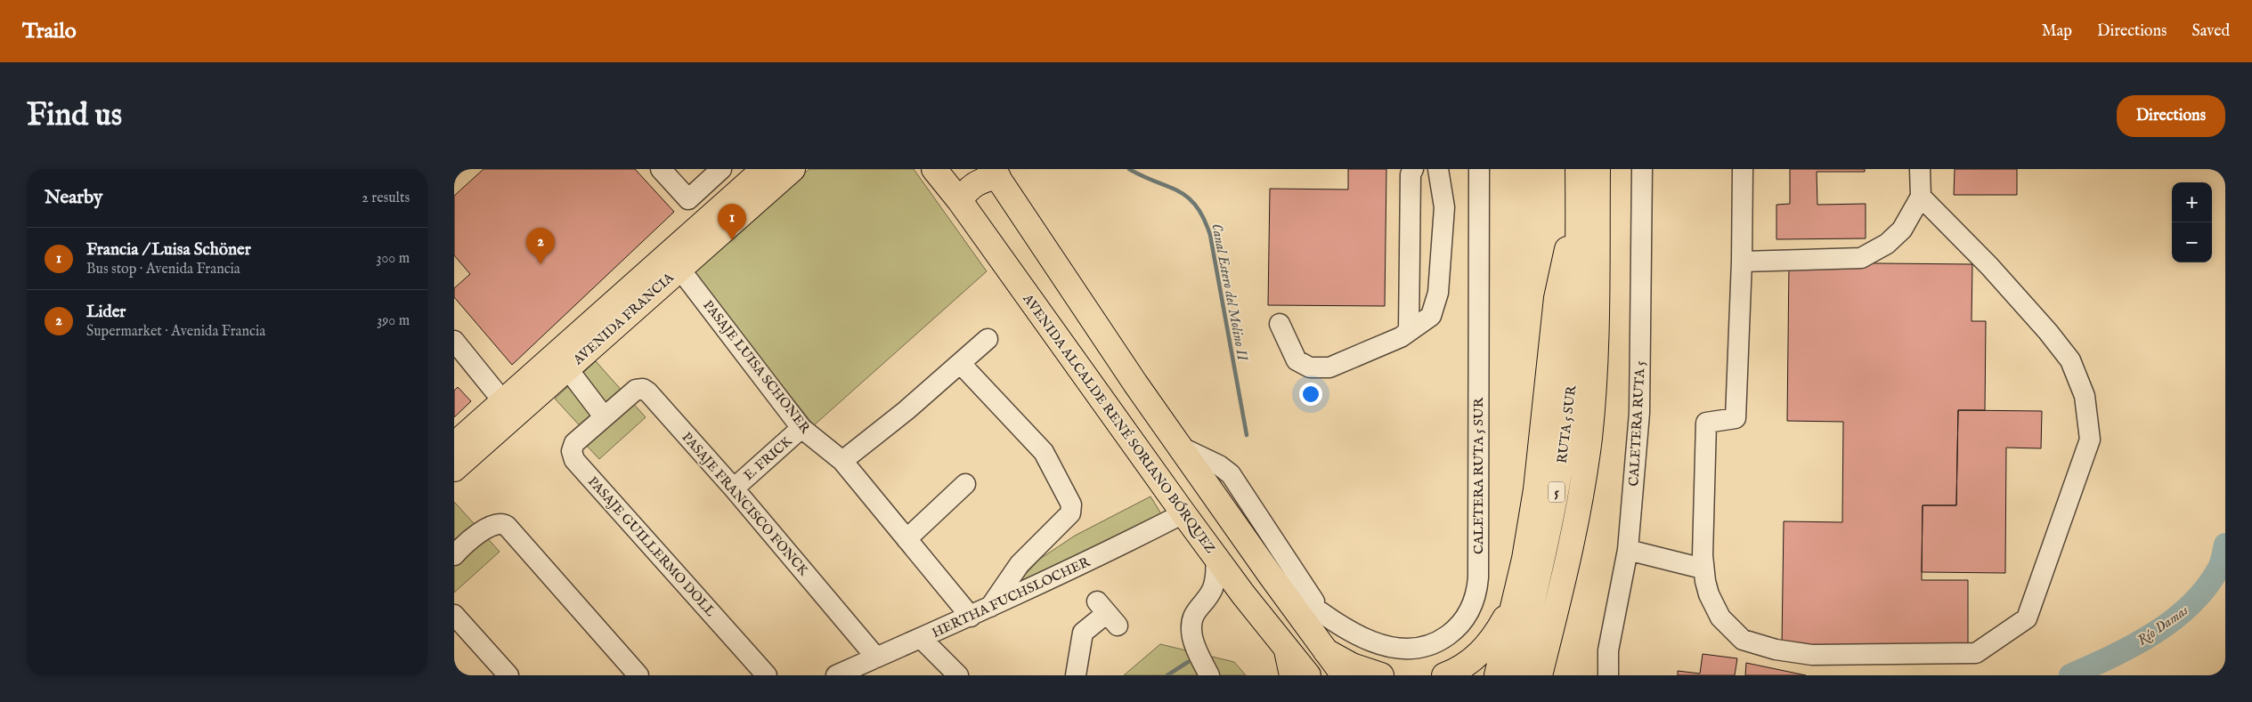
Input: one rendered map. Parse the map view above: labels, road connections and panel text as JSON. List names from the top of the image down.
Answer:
{
  "streets": {
    "main road": [
      "AVENIDA FRANCIA",
      "AVENIDA ALCALDE RENÉ SORIANO BÓRQUEZ",
      "RUTA 5 SUR",
      "5"
    ],
    "street": [
      "PASAJE LUISA SCHONER",
      "CALETERA RUTA 5",
      "E. FRICK",
      "CALETERA RUTA 5 SUR",
      "PASAJE FRANCISCO FONCK",
      "PASAJE GUILLERMO DOLL",
      "HERTHA FUCHSLOCHER"
    ]
  },
  "crossings": [
    ["AVENIDA FRANCIA", "PASAJE LUISA SCHONER"],
    ["PASAJE LUISA SCHONER", "E. FRICK"],
    ["PASAJE LUISA SCHONER", "HERTHA FUCHSLOCHER"],
    ["AVENIDA ALCALDE RENÉ SORIANO BÓRQUEZ", "HERTHA FUCHSLOCHER"],
    ["E. FRICK", "PASAJE FRANCISCO FONCK"],
    ["PASAJE FRANCISCO FONCK", "PASAJE GUILLERMO DOLL"],
    ["PASAJE FRANCISCO FONCK", "HERTHA FUCHSLOCHER"]
  ],
  "water": ["Canal Estero del Molino II", "Río Damas"],
  "page": {
    "header": "Trailo",
    "nav": ["Map", "Directions", "Saved"],
    "buttons": "Directions",
    "title": "Find us",
    "heading": ["Nearby", "2 results"],
    "map_buttons": ["+", "−"],
    "pins": ["1", "2"],
    "list": [
      {
        "mark": "1",
        "name": "Francia / Luisa Schöner",
        "note": "Bus stop · Avenida Francia",
        "value": "300 m"
      },
      {
        "mark": "2",
        "name": "Lider",
        "note": "Supermarket · Avenida Francia",
        "value": "390 m"
      }
    ]
  }
}
